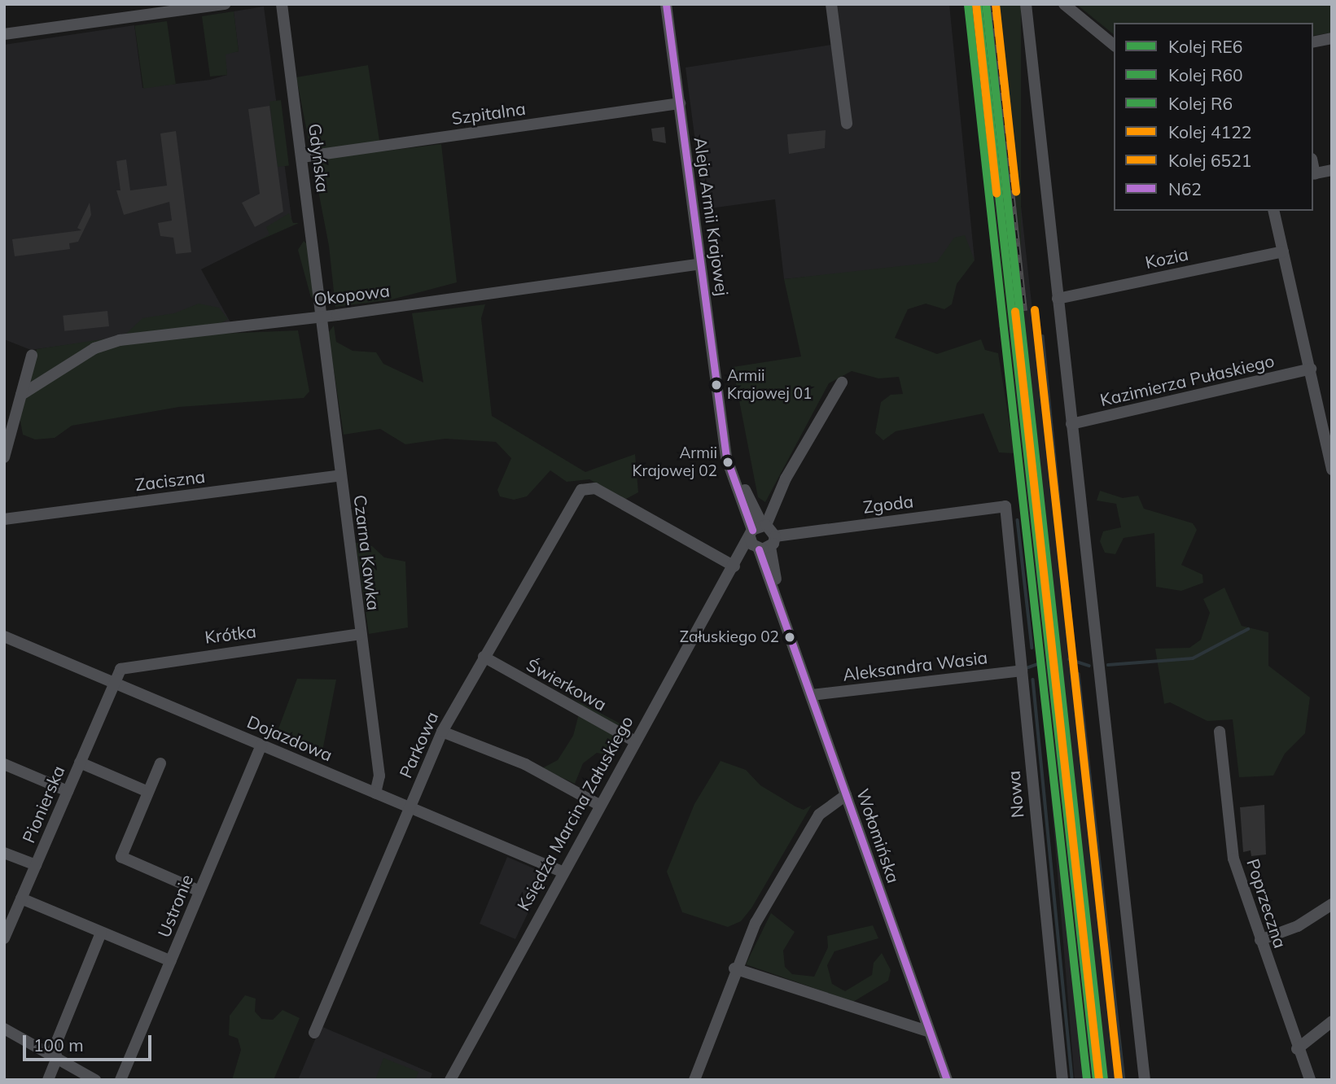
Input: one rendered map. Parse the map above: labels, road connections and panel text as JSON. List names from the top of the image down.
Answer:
{
  "streets": {
    "street": [
      "Szpitalna",
      "Gdyńska",
      "Aleja Armii Krajowej",
      "Kozia",
      "Okopowa",
      "Kazimierza Pułaskiego",
      "Zaciszna",
      "Zgoda",
      "Czarna Kawka",
      "Krótka",
      "Aleksandra Wasia",
      "Świerkowa",
      "Dojazdowa",
      "Parkowa",
      "Nowa",
      "Pionierska",
      "Księdza Marcina Załuskiego",
      "Wołomińska",
      "Poprzeczna",
      "Ustronie"
    ]
  },
  "crossings": [
    ["Szpitalna", "Gdyńska"],
    ["Szpitalna", "Aleja Armii Krajowej"],
    ["Gdyńska", "Okopowa"],
    ["Gdyńska", "Czarna Kawka"],
    ["Aleja Armii Krajowej", "Okopowa"],
    ["Aleja Armii Krajowej", "Zgoda"],
    ["Aleja Armii Krajowej", "Księdza Marcina Załuskiego"],
    ["Aleja Armii Krajowej", "Wołomińska"],
    ["Okopowa", "Czarna Kawka"],
    ["Zaciszna", "Czarna Kawka"],
    ["Zgoda", "Nowa"],
    ["Zgoda", "Księdza Marcina Załuskiego"],
    ["Zgoda", "Wołomińska"],
    ["Czarna Kawka", "Krótka"],
    ["Czarna Kawka", "Dojazdowa"],
    ["Krótka", "Dojazdowa"],
    ["Krótka", "Pionierska"],
    ["Aleksandra Wasia", "Nowa"],
    ["Aleksandra Wasia", "Wołomińska"],
    ["Świerkowa", "Parkowa"],
    ["Świerkowa", "Księdza Marcina Załuskiego"],
    ["Dojazdowa", "Parkowa"],
    ["Dojazdowa", "Pionierska"],
    ["Dojazdowa", "Księdza Marcina Załuskiego"],
    ["Dojazdowa", "Ustronie"],
    ["Parkowa", "Księdza Marcina Załuskiego"],
    ["Księdza Marcina Załuskiego", "Wołomińska"]
  ],
  "places": ["Armii Krajowej 01", "Armii Krajowej 02", "Załuskiego 02"],
  "lines": [
    "rail line RE6",
    "rail line R60",
    "rail line 6521",
    "transit line N62",
    "rail line R6",
    "rail line 4122"
  ],
  "legend": [
    "Kolej RE6",
    "Kolej R60",
    "Kolej R6",
    "Kolej 4122",
    "Kolej 6521",
    "N62"
  ],
  "scale_bar": "100 m"
}
